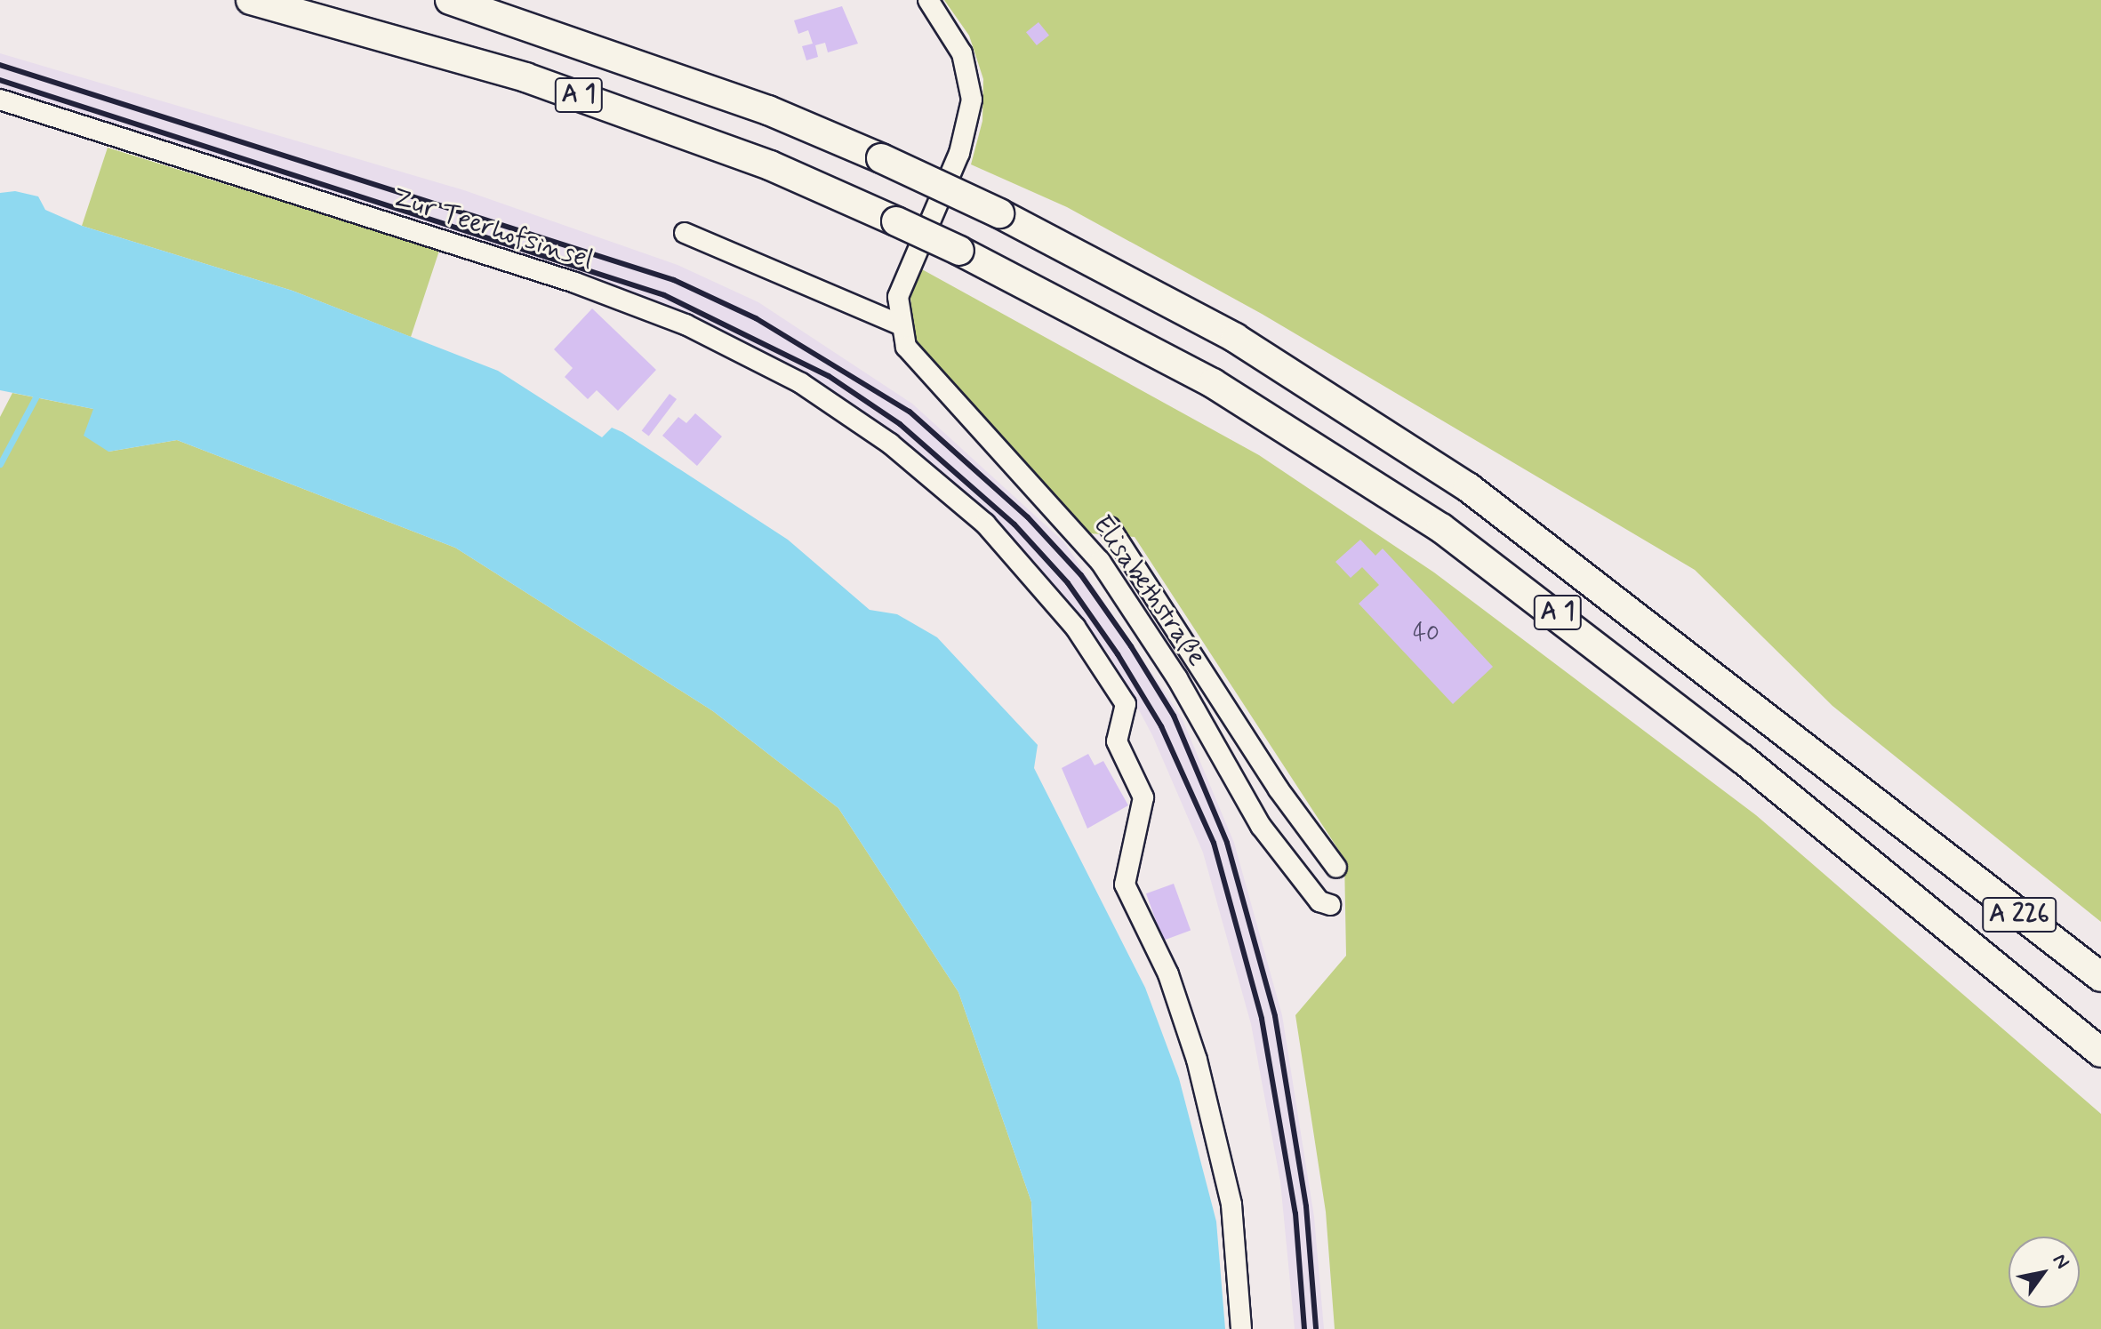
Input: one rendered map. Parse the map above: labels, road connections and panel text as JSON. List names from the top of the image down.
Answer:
{
  "streets": {
    "highway": ["A 1", "A 226"],
    "street": ["Zur Teerhofsinsel", "Elisabethstraße"]
  },
  "crossings": [
    ["A 1", "A 226"]
  ],
  "house_numbers": ["40"],
  "north": "top right"
}
